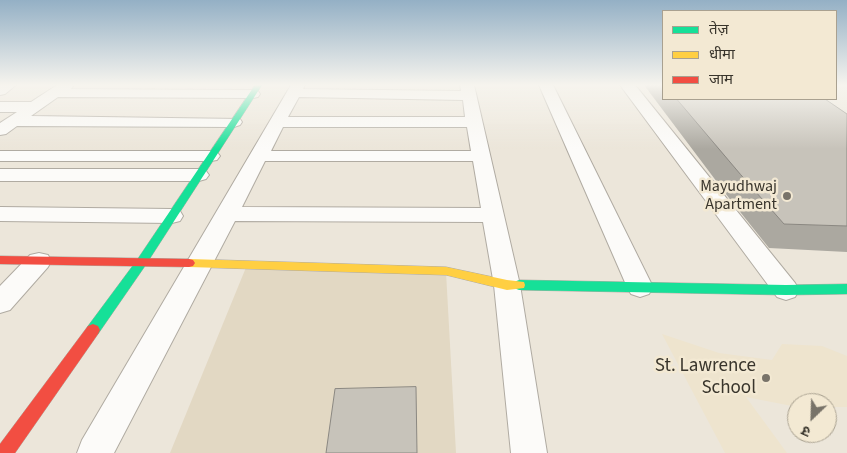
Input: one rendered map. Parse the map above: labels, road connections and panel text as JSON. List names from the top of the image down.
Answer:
{
  "places": ["Mayudhwaj Apartment", "St. Lawrence School"],
  "legend": ["तेज़", "धीमा", "जाम"],
  "north": "bottom left"
}
